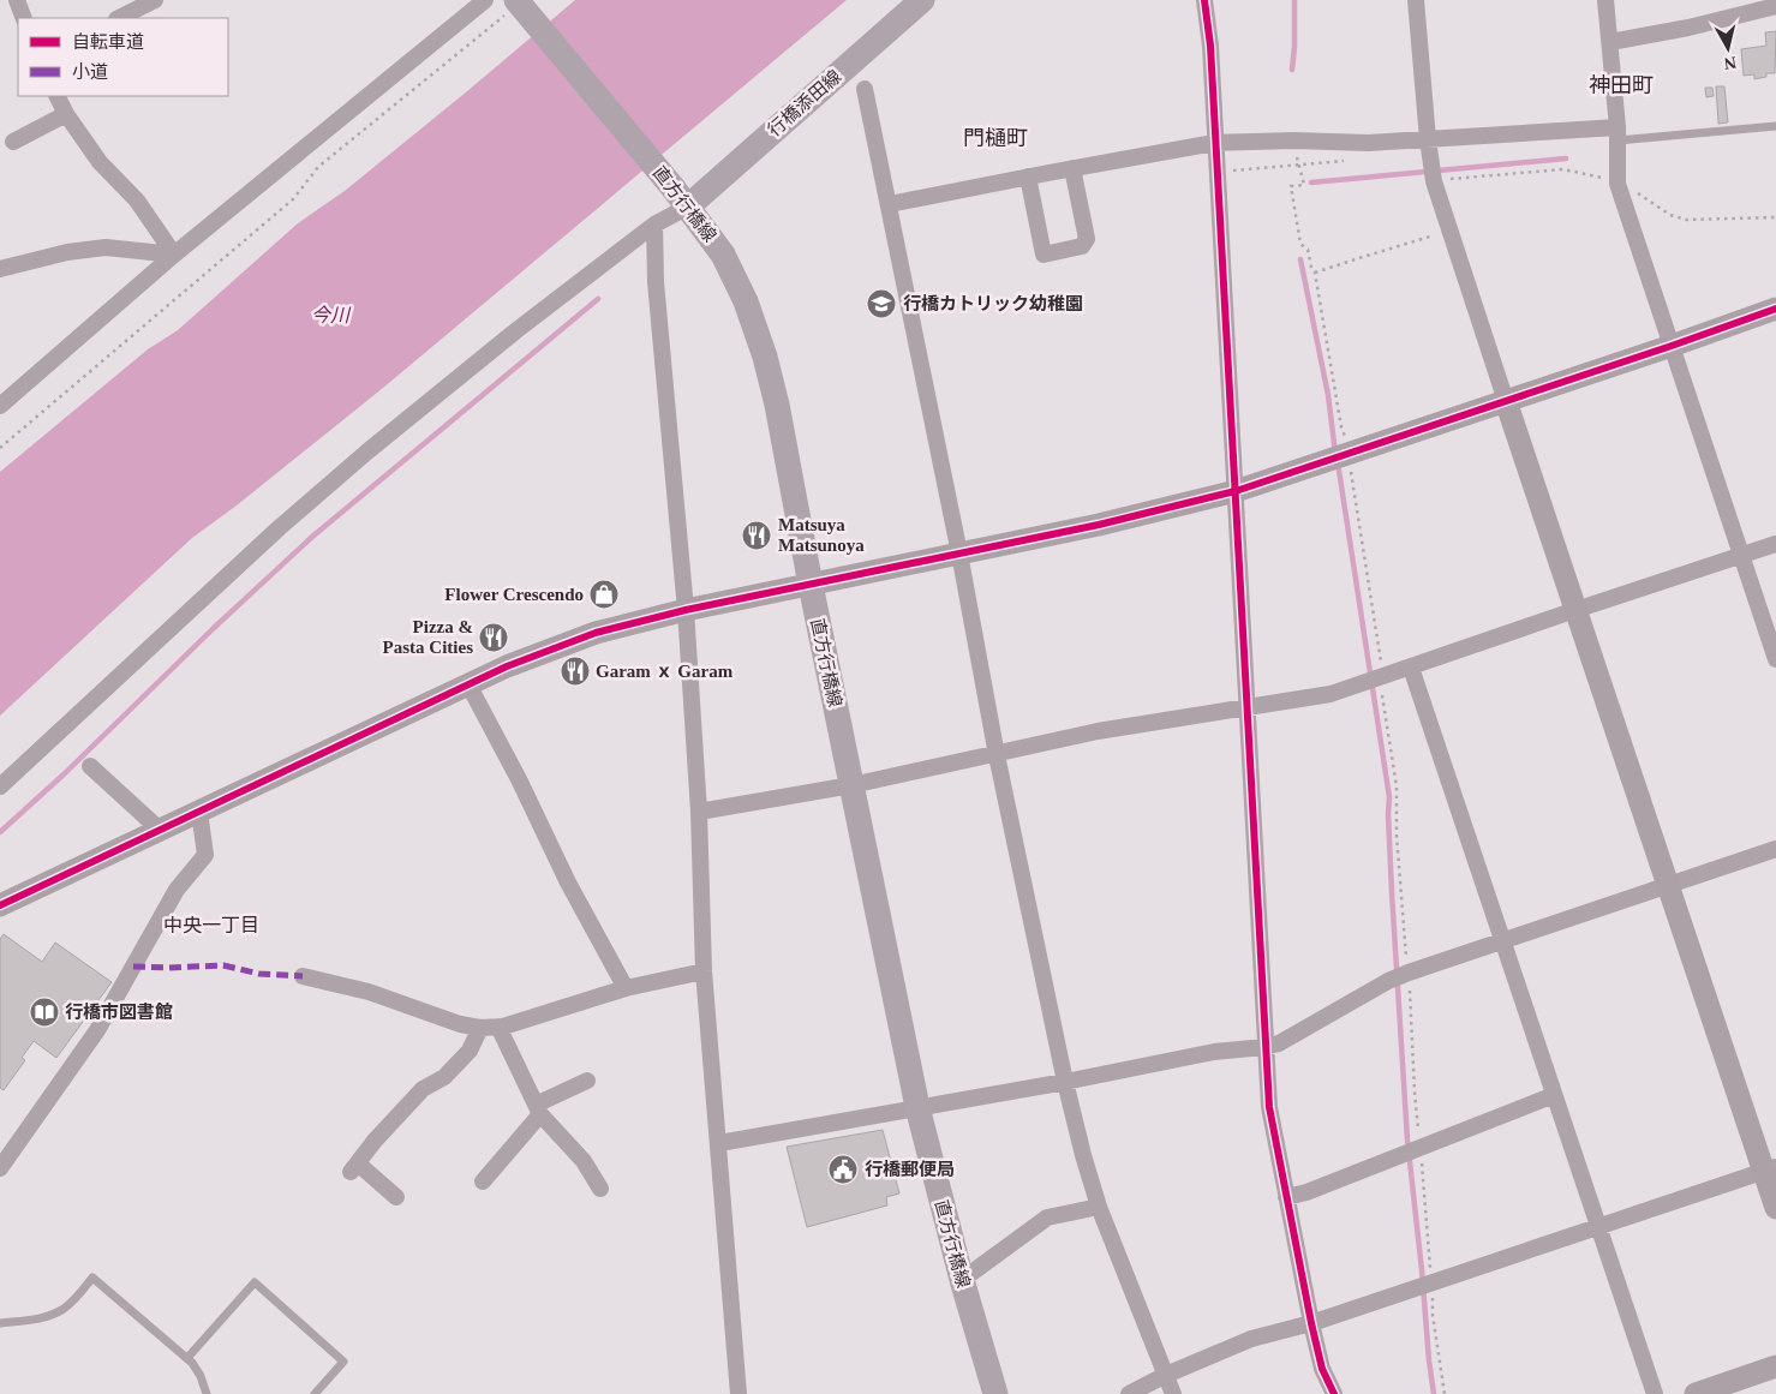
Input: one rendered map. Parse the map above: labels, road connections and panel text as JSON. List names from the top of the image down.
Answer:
{
  "streets": {
    "main road": ["行橋添田線", "直方行橋線"]
  },
  "crossings": [
    ["行橋添田線", "直方行橋線"]
  ],
  "districts": ["神田町", "門樋町", "中央一丁目"],
  "water": ["今川"],
  "places": {
    "school or university": ["行橋カトリック幼稚園"],
    "restaurant": ["Matsuya Matsunoya", "Pizza & Pasta Cities", "Garam ｘ Garam"],
    "shop": ["Flower Crescendo"],
    "library": ["行橋市図書館"],
    "public building": ["行橋郵便局"]
  },
  "legend": ["自転車道", "小道"],
  "north": "bottom"
}
